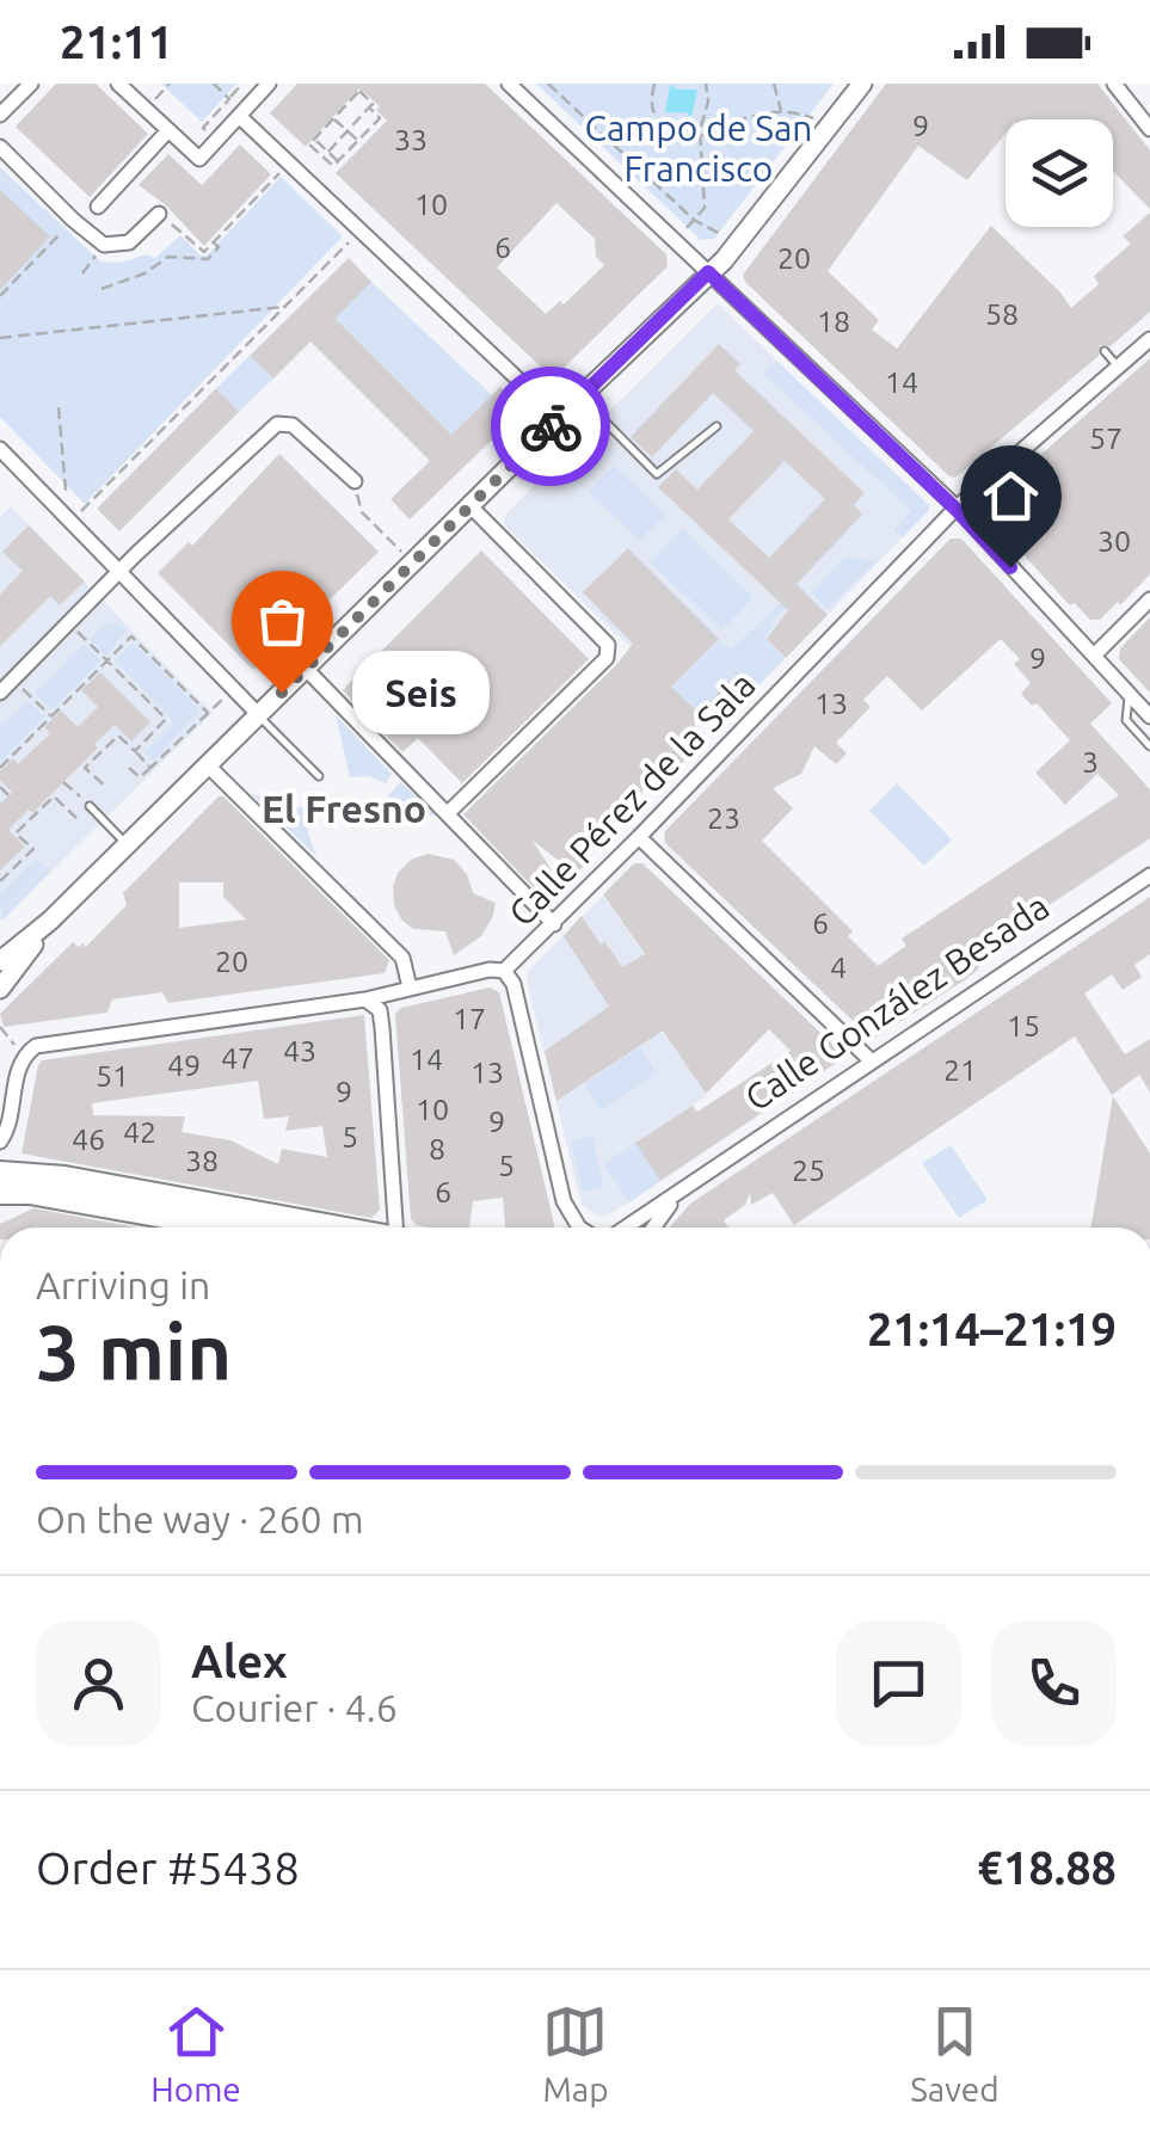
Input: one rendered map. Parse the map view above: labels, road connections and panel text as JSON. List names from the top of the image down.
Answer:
{
  "streets": {
    "street": ["Calle Pérez de la Sala", "Calle González Besada"]
  },
  "districts": ["El Fresno"],
  "parks": ["Campo de San Francisco"],
  "places": ["Seis"],
  "house_numbers": [
    "9",
    "33",
    "10",
    "6",
    "20",
    "58",
    "18",
    "14",
    "57",
    "30",
    "9",
    "13",
    "3",
    "23",
    "6",
    "20",
    "4",
    "17",
    "15",
    "43",
    "47",
    "14",
    "49",
    "21",
    "13",
    "51",
    "9",
    "10",
    "9",
    "42",
    "5",
    "46",
    "8",
    "38",
    "5",
    "25",
    "6"
  ],
  "page": {
    "status": "21:11",
    "bubble": "Seis",
    "heading": ["3 min", "Arriving in", "21:14–21:19"],
    "panel": [
      "Alex",
      "Courier · 4.6",
      "Order #5438",
      "€18.88"
    ],
    "bar": "On the way · 260 m",
    "tabs": ["Home", "Map", "Saved"]
  }
}
